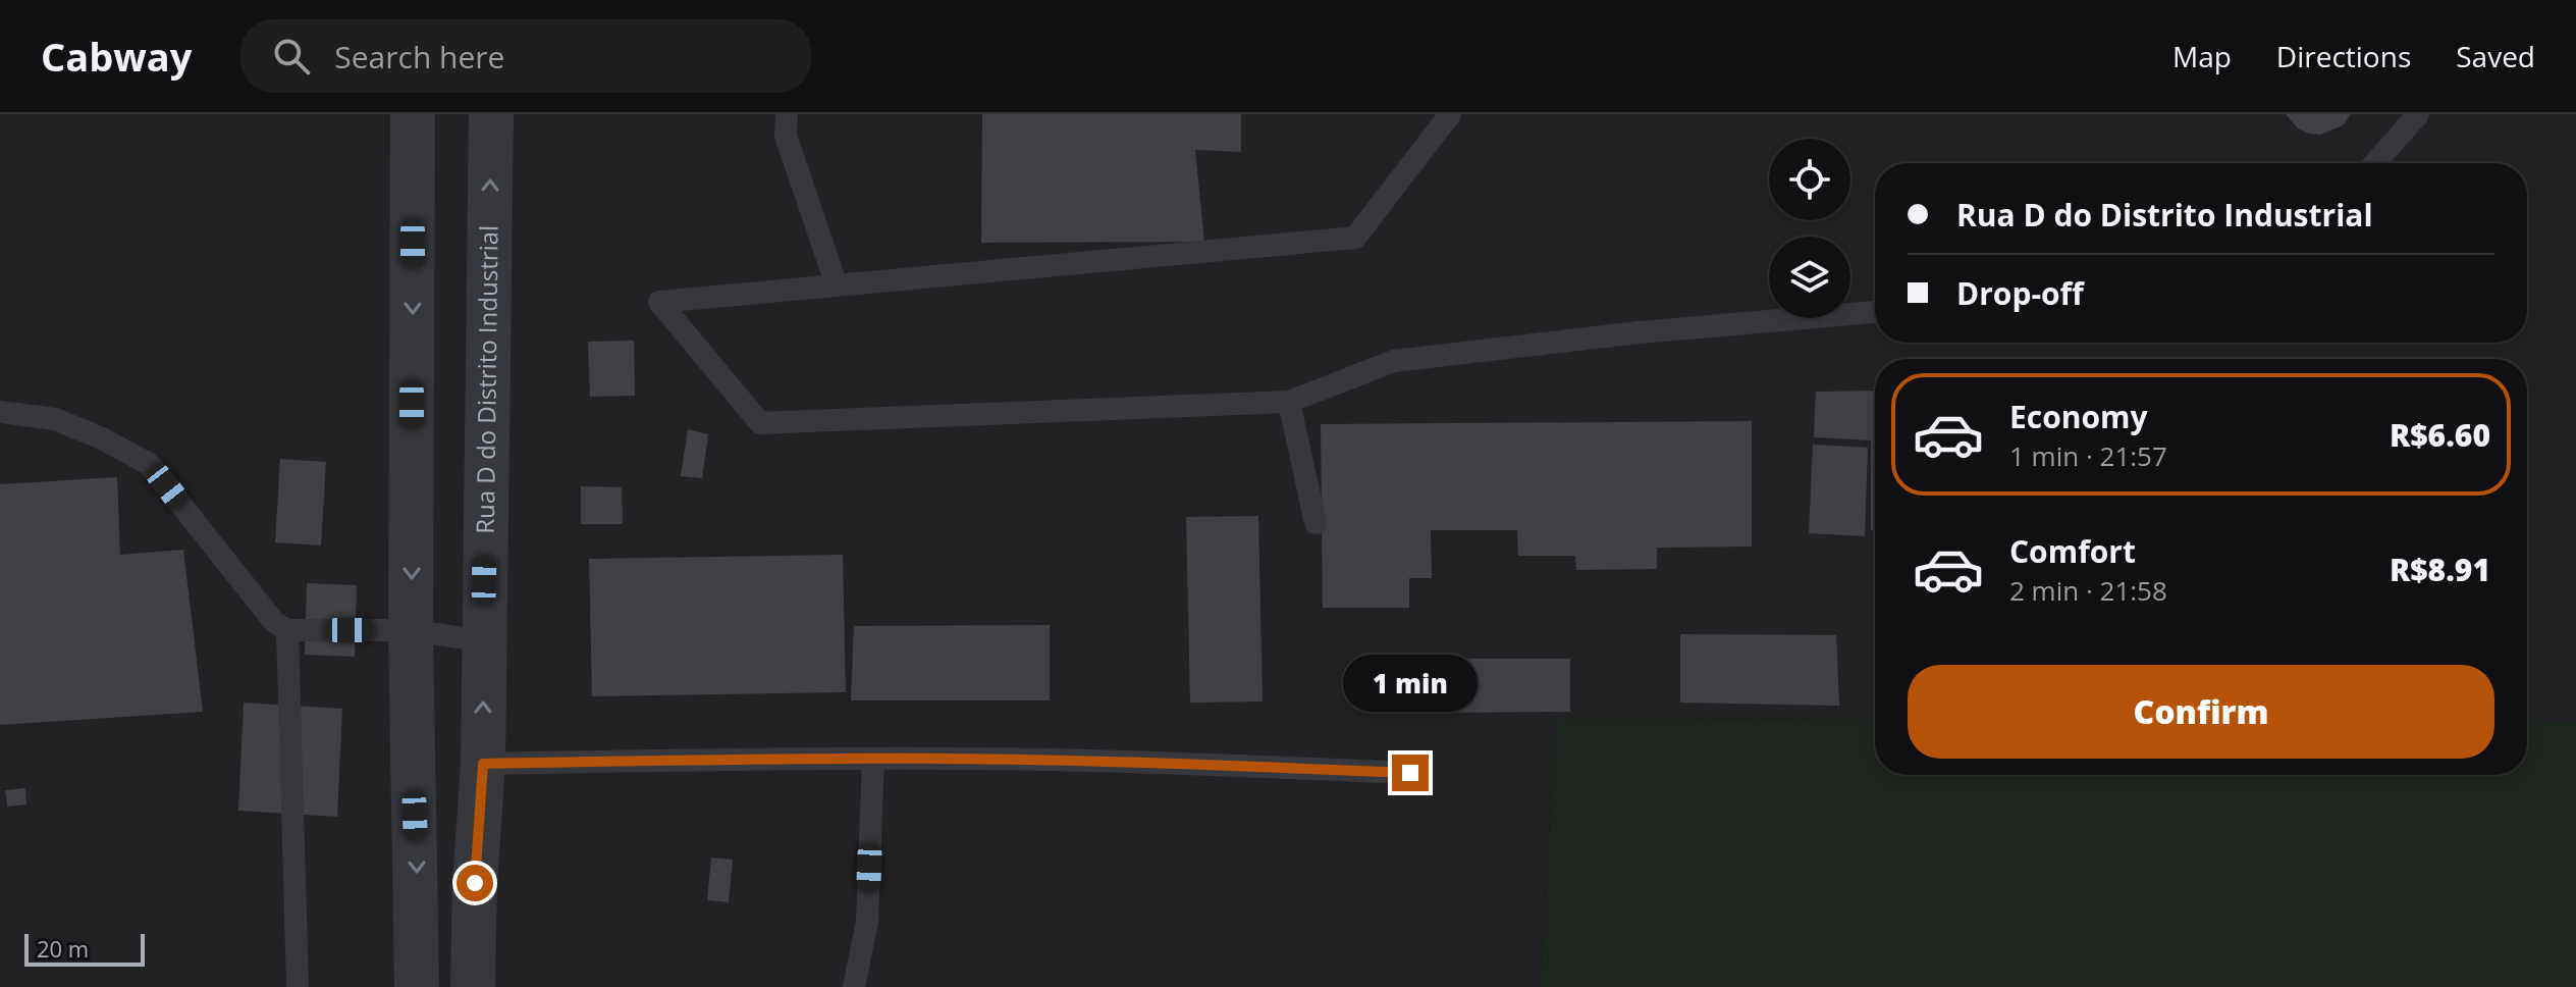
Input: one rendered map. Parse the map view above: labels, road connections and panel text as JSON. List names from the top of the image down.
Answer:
{
  "streets": {
    "street": ["Rua D do Distrito Industrial"]
  },
  "scale_bar": "20 m",
  "page": {
    "header": "Cabway",
    "search": "Search here",
    "nav": ["Map", "Directions", "Saved"],
    "banner": ["Rua D do Distrito Industrial", "Drop-off"],
    "list": [
      {
        "name": "Economy",
        "note": "1 min · 21:57",
        "value": "R$6.60"
      },
      {
        "name": "Comfort",
        "note": "2 min · 21:58",
        "value": "R$8.91"
      }
    ],
    "buttons": "Confirm",
    "bubble": "1 min",
    "scale": "20 m"
  }
}
